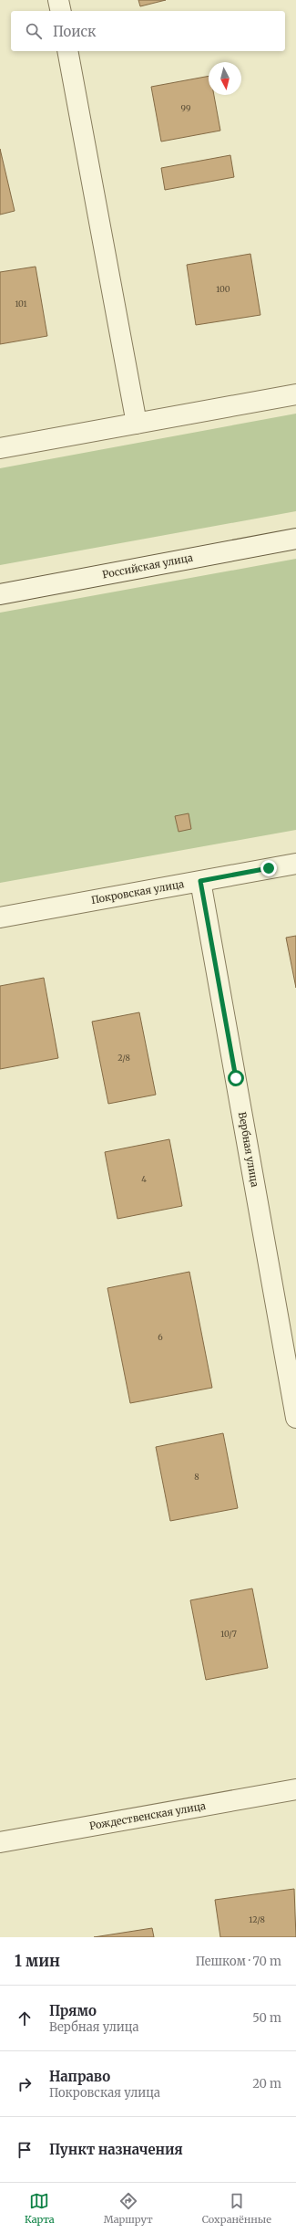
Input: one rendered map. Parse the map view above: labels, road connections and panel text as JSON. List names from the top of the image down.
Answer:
{
  "streets": {
    "street": [
      "Российская улица",
      "Покровская улица",
      "Вербная улица",
      "Рождественская улица"
    ]
  },
  "crossings": [
    ["Покровская улица", "Вербная улица"]
  ],
  "house_numbers": [
    "99",
    "100",
    "101",
    "2/8",
    "4",
    "6",
    "8",
    "10/7",
    "12/8"
  ],
  "north": "bottom",
  "page": {
    "search": "Поиск",
    "heading": ["1 мин", "Пешком · 70 m"],
    "list": [
      ["Прямо", "Вербная улица", "50 m"],
      ["Направо", "Покровская улица", "20 m"],
      "Пункт назначения"
    ],
    "nav": ["Карта", "Маршрут", "Сохранённые"]
  }
}
